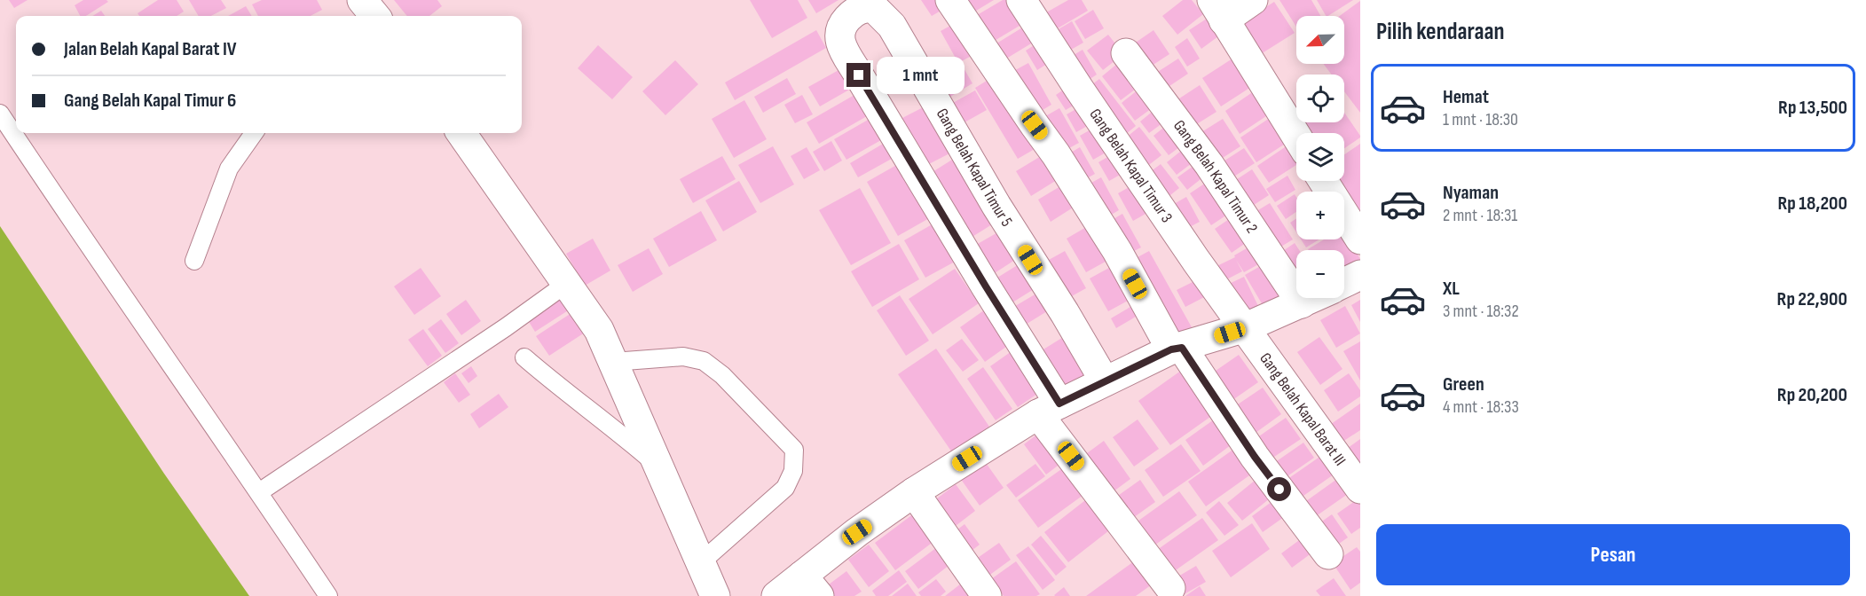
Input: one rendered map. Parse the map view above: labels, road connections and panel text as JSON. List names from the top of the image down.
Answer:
{
  "streets": {
    "street": [
      "Gang Belah Kapal Timur 3",
      "Gang Belah Kapal Timur 5",
      "Gang Belah Kapal Timur 2",
      "Gang Belah Kapal Barat III"
    ]
  },
  "crossings": [
    ["Gang Belah Kapal Timur 3", "Gang Belah Kapal Barat III"]
  ],
  "north": "bottom left",
  "page": {
    "heading": "Pilih kendaraan",
    "map_buttons": ["+", "−"],
    "banner": ["Jalan Belah Kapal Barat IV", "Gang Belah Kapal Timur 6"],
    "bubble": "1 mnt",
    "list": [
      {
        "name": "Hemat",
        "note": "1 mnt · 18:30",
        "value": "Rp 13,500"
      },
      {
        "name": "Nyaman",
        "note": "2 mnt · 18:31",
        "value": "Rp 18,200"
      },
      {
        "name": "XL",
        "note": "3 mnt · 18:32",
        "value": "Rp 22,900"
      },
      {
        "name": "Green",
        "note": "4 mnt · 18:33",
        "value": "Rp 20,200"
      }
    ],
    "buttons": "Pesan"
  }
}
